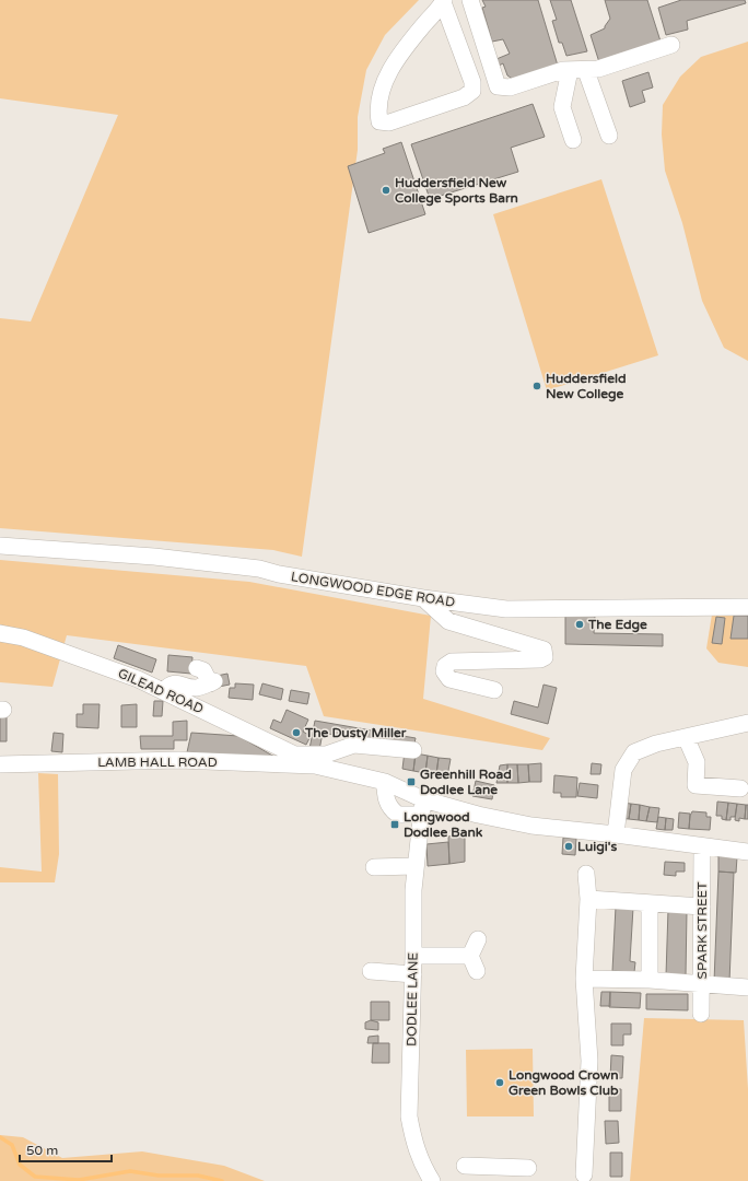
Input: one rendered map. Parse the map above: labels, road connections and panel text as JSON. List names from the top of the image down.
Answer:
{
  "streets": {
    "street": [
      "LONGWOOD EDGE ROAD",
      "GILEAD ROAD",
      "LAMB HALL ROAD",
      "SPARK STREET",
      "DODLEE LANE"
    ]
  },
  "crossings": [
    ["GILEAD ROAD", "LAMB HALL ROAD"]
  ],
  "places": {
    "other": [
      "Huddersfield New College Sports Barn",
      "Huddersfield New College",
      "The Edge",
      "The Dusty Miller",
      "Luigi's",
      "Longwood Crown Green Bowls Club"
    ],
    "transit": ["Greenhill Road Dodlee Lane", "Longwood Dodlee Bank"]
  },
  "scale_bar": "50 m"
}
